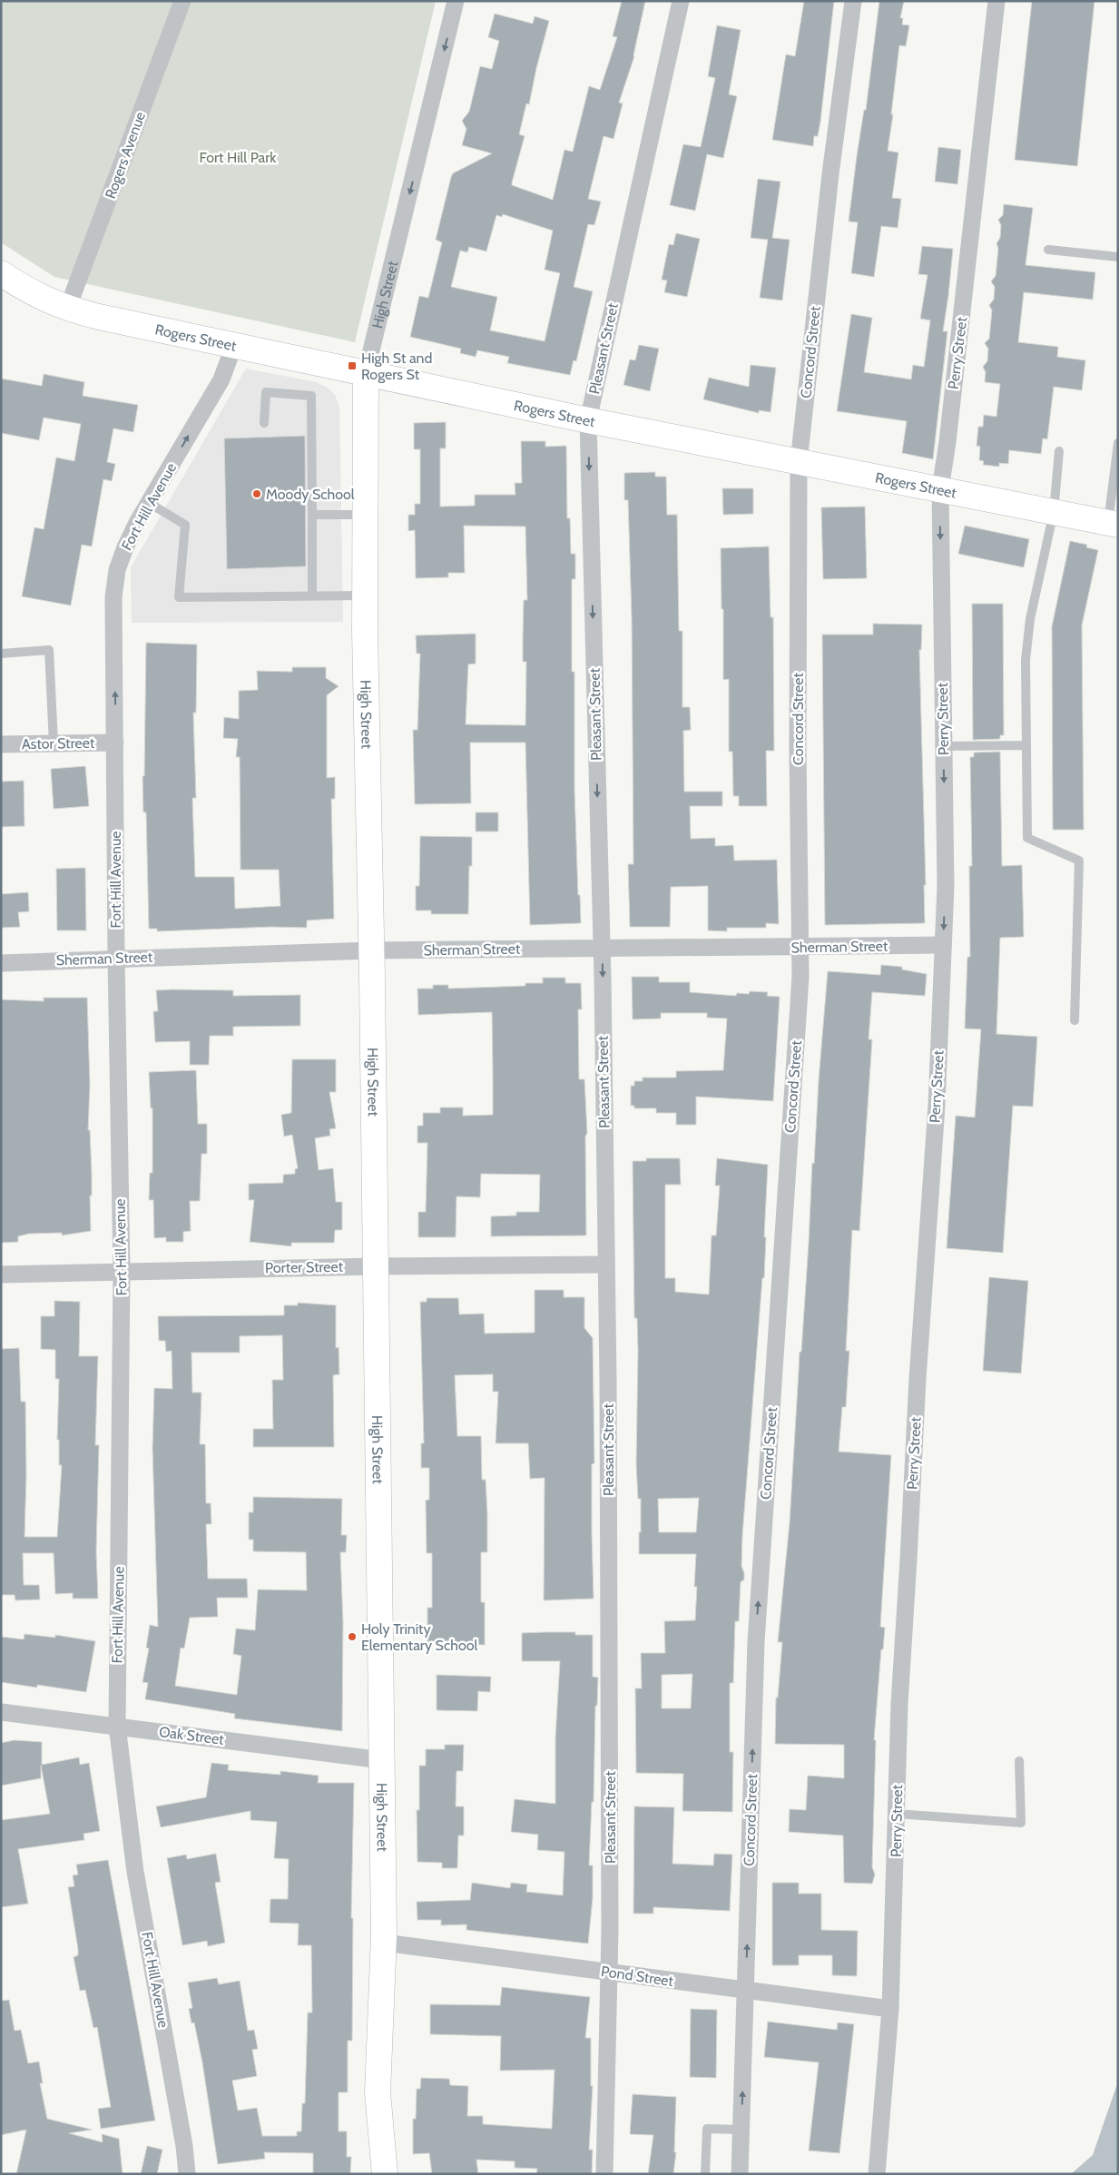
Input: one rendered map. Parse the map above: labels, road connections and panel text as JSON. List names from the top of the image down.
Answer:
{
  "streets": {
    "street": [
      "Rogers Avenue",
      "High Street",
      "Rogers Street",
      "Pleasant Street",
      "Concord Street",
      "Perry Street",
      "Fort Hill Avenue",
      "Astor Street",
      "Sherman Street",
      "Porter Street",
      "Oak Street",
      "Pond Street"
    ]
  },
  "crossings": [
    ["Rogers Avenue", "Rogers Street"],
    ["High Street", "Rogers Street"],
    ["High Street", "Sherman Street"],
    ["High Street", "Porter Street"],
    ["High Street", "Oak Street"],
    ["High Street", "Pond Street"],
    ["Rogers Street", "Pleasant Street"],
    ["Rogers Street", "Concord Street"],
    ["Rogers Street", "Perry Street"],
    ["Rogers Street", "Fort Hill Avenue"],
    ["Pleasant Street", "Sherman Street"],
    ["Pleasant Street", "Porter Street"],
    ["Pleasant Street", "Pond Street"],
    ["Concord Street", "Sherman Street"],
    ["Concord Street", "Pond Street"],
    ["Perry Street", "Sherman Street"],
    ["Perry Street", "Pond Street"],
    ["Fort Hill Avenue", "Astor Street"],
    ["Fort Hill Avenue", "Sherman Street"],
    ["Fort Hill Avenue", "Porter Street"],
    ["Fort Hill Avenue", "Oak Street"]
  ],
  "one_way": ["Pleasant Street", "Concord Street"],
  "parks": ["Fort Hill Park"],
  "places": {
    "transit": ["High St and Rogers St"],
    "other": ["Moody School", "Holy Trinity Elementary School"]
  }
}
